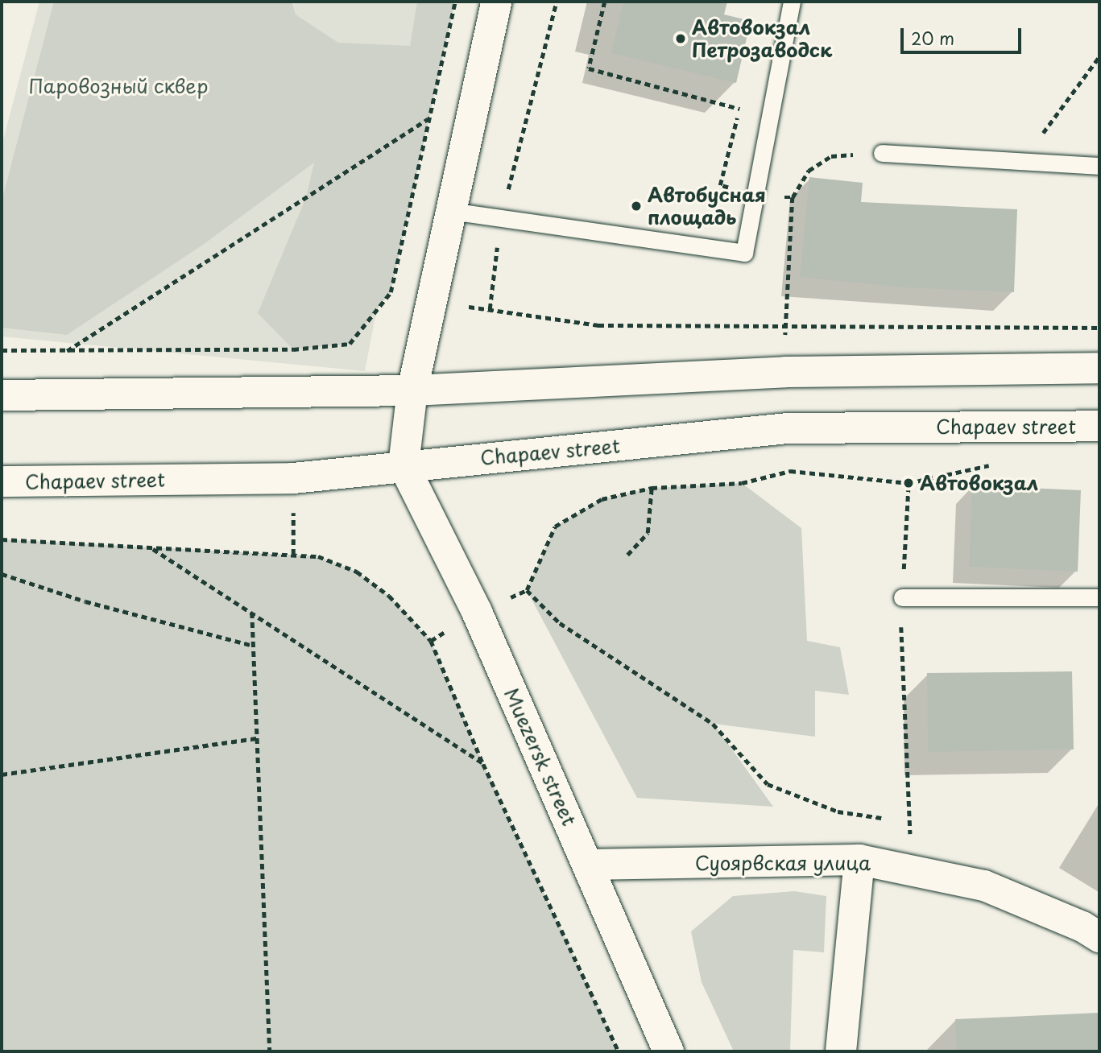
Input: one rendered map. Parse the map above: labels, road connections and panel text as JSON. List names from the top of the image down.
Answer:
{
  "streets": {
    "main road": ["Chapaev street", "Muezersk street", "Суоярвская улица"]
  },
  "crossings": [
    ["Chapaev street", "Muezersk street"],
    ["Muezersk street", "Суоярвская улица"]
  ],
  "parks": ["Паровозный сквер"],
  "places": ["Автовокзал Петрозаводск", "Автобусная площадь", "Автовокзал"],
  "scale_bar": "20 m"
}
